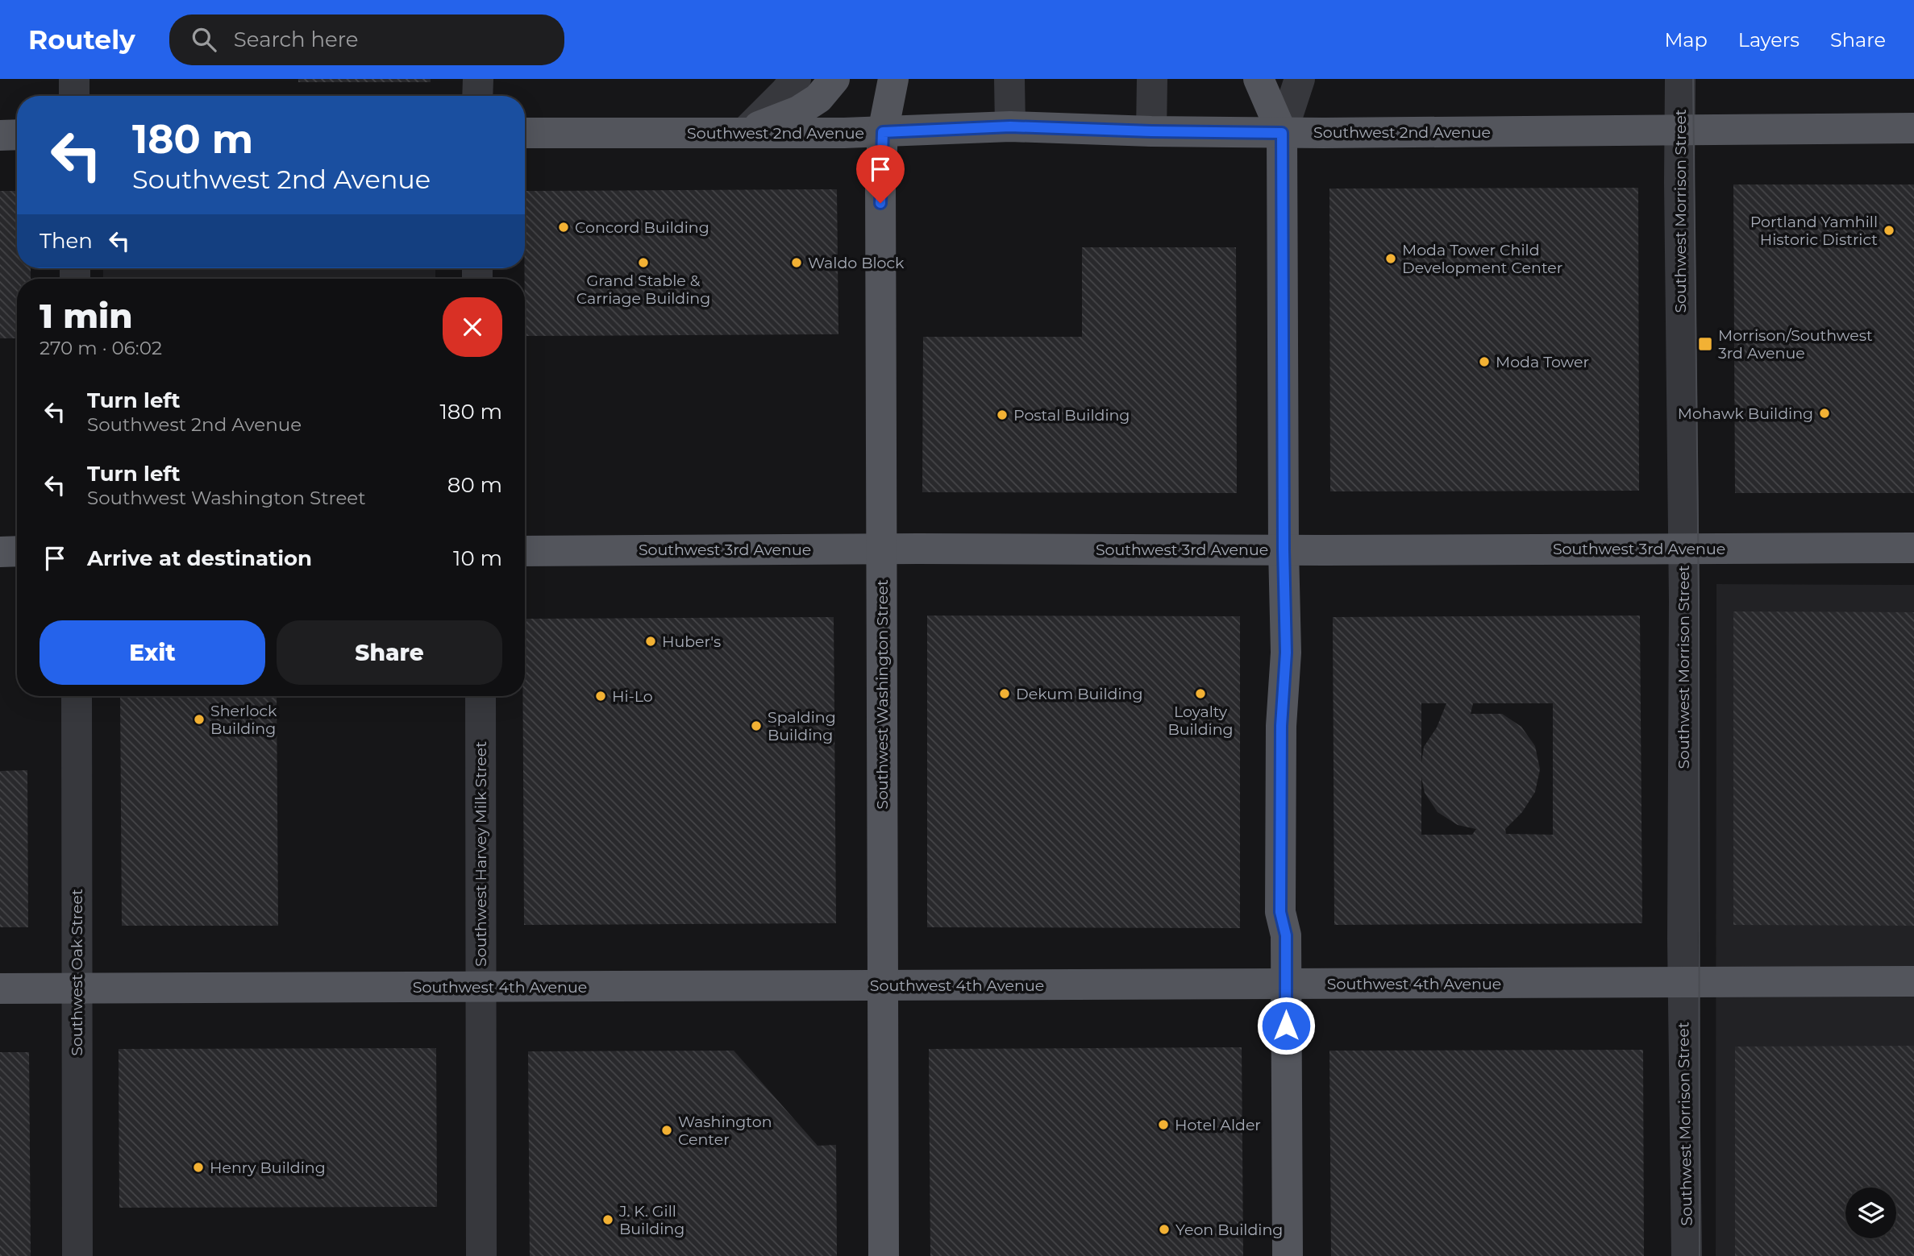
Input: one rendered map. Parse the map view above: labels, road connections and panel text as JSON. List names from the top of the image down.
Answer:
{
  "streets": {
    "main road": [
      "Southwest 2nd Avenue",
      "Southwest 3rd Avenue",
      "Southwest Washington Street",
      "Southwest 4th Avenue"
    ],
    "street": ["Southwest Morrison Street", "Southwest Harvey Milk Street", "Southwest Oak Street"]
  },
  "crossings": [
    ["Southwest 2nd Avenue", "Southwest Morrison Street"],
    ["Southwest 2nd Avenue", "Southwest Washington Street"],
    ["Southwest Morrison Street", "Southwest 3rd Avenue"],
    ["Southwest Morrison Street", "Southwest 4th Avenue"],
    ["Southwest 3rd Avenue", "Southwest Washington Street"],
    ["Southwest Washington Street", "Southwest 4th Avenue"],
    ["Southwest Harvey Milk Street", "Southwest 4th Avenue"],
    ["Southwest Oak Street", "Southwest 4th Avenue"]
  ],
  "places": {
    "other": [
      "Concord Building",
      "Portland Yamhill Historic District",
      "Moda Tower Child Development Center",
      "Grand Stable & Carriage Building",
      "Waldo Block",
      "Moda Tower",
      "Mohawk Building",
      "Postal Building",
      "Huber's",
      "Dekum Building",
      "Loyalty Building",
      "Hi-Lo",
      "Sherlock Building",
      "Spalding Building",
      "Hotel Alder",
      "Washington Center",
      "Henry Building",
      "J. K. Gill Building",
      "Yeon Building"
    ],
    "transit": ["Morrison/Southwest 3rd Avenue"]
  },
  "page": {
    "header": "Routely",
    "search": "Search here",
    "nav": ["Map", "Layers", "Share"],
    "turn": ["180 m", "Southwest 2nd Avenue"],
    "then": "Then",
    "heading": ["1 min", "270 m · 06:02"],
    "list": [
      {
        "name": "Turn left",
        "note": "Southwest 2nd Avenue",
        "value": "180 m"
      },
      {
        "name": "Turn left",
        "note": "Southwest Washington Street",
        "value": "80 m"
      },
      {
        "name": "Arrive at destination",
        "value": "10 m"
      }
    ],
    "buttons": ["Exit", "Share"]
  }
}
